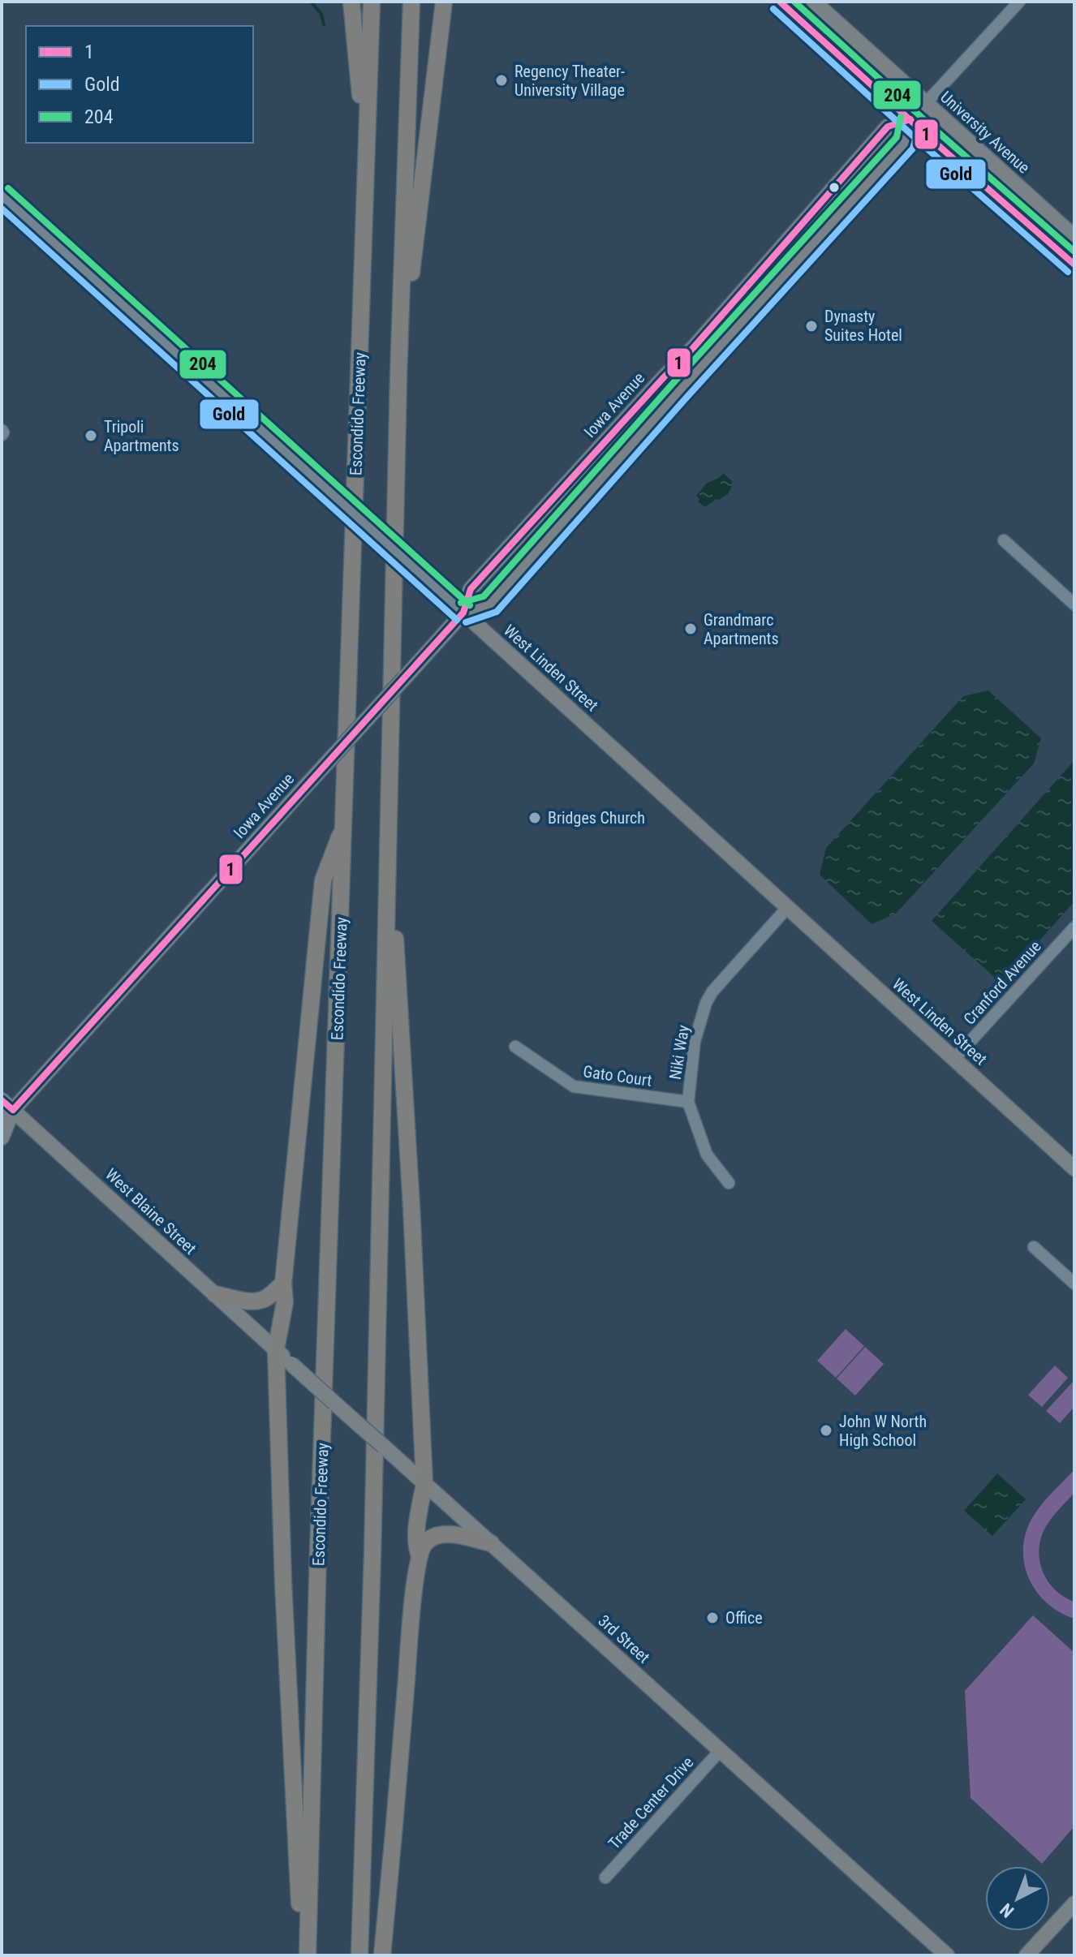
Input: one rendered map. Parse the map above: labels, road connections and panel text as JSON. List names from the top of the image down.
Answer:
{
  "streets": {
    "highway": ["Escondido Freeway"],
    "main road": [
      "University Avenue",
      "Iowa Avenue",
      "West Linden Street",
      "West Blaine Street",
      "3rd Street"
    ],
    "street": [
      "Cranford Avenue",
      "Niki Way",
      "Gato Court",
      "Trade Center Drive"
    ]
  },
  "crossings": [
    ["University Avenue", "Iowa Avenue"],
    ["Iowa Avenue", "West Linden Street"],
    ["Iowa Avenue", "West Blaine Street"],
    ["West Linden Street", "Cranford Avenue"],
    ["West Linden Street", "Niki Way"],
    ["Niki Way", "Gato Court"],
    ["West Blaine Street", "3rd Street"],
    ["3rd Street", "Trade Center Drive"]
  ],
  "places": [
    "Regency Theater- University Village",
    "Dynasty Suites Hotel",
    "Tripoli Apartments",
    "Grandmarc Apartments",
    "Bridges Church",
    "John W North High School",
    "Office"
  ],
  "lines": ["transit line 1", "transit line 204", "transit line Gold"],
  "legend": ["1", "Gold", "204"],
  "north": "bottom left"
}
